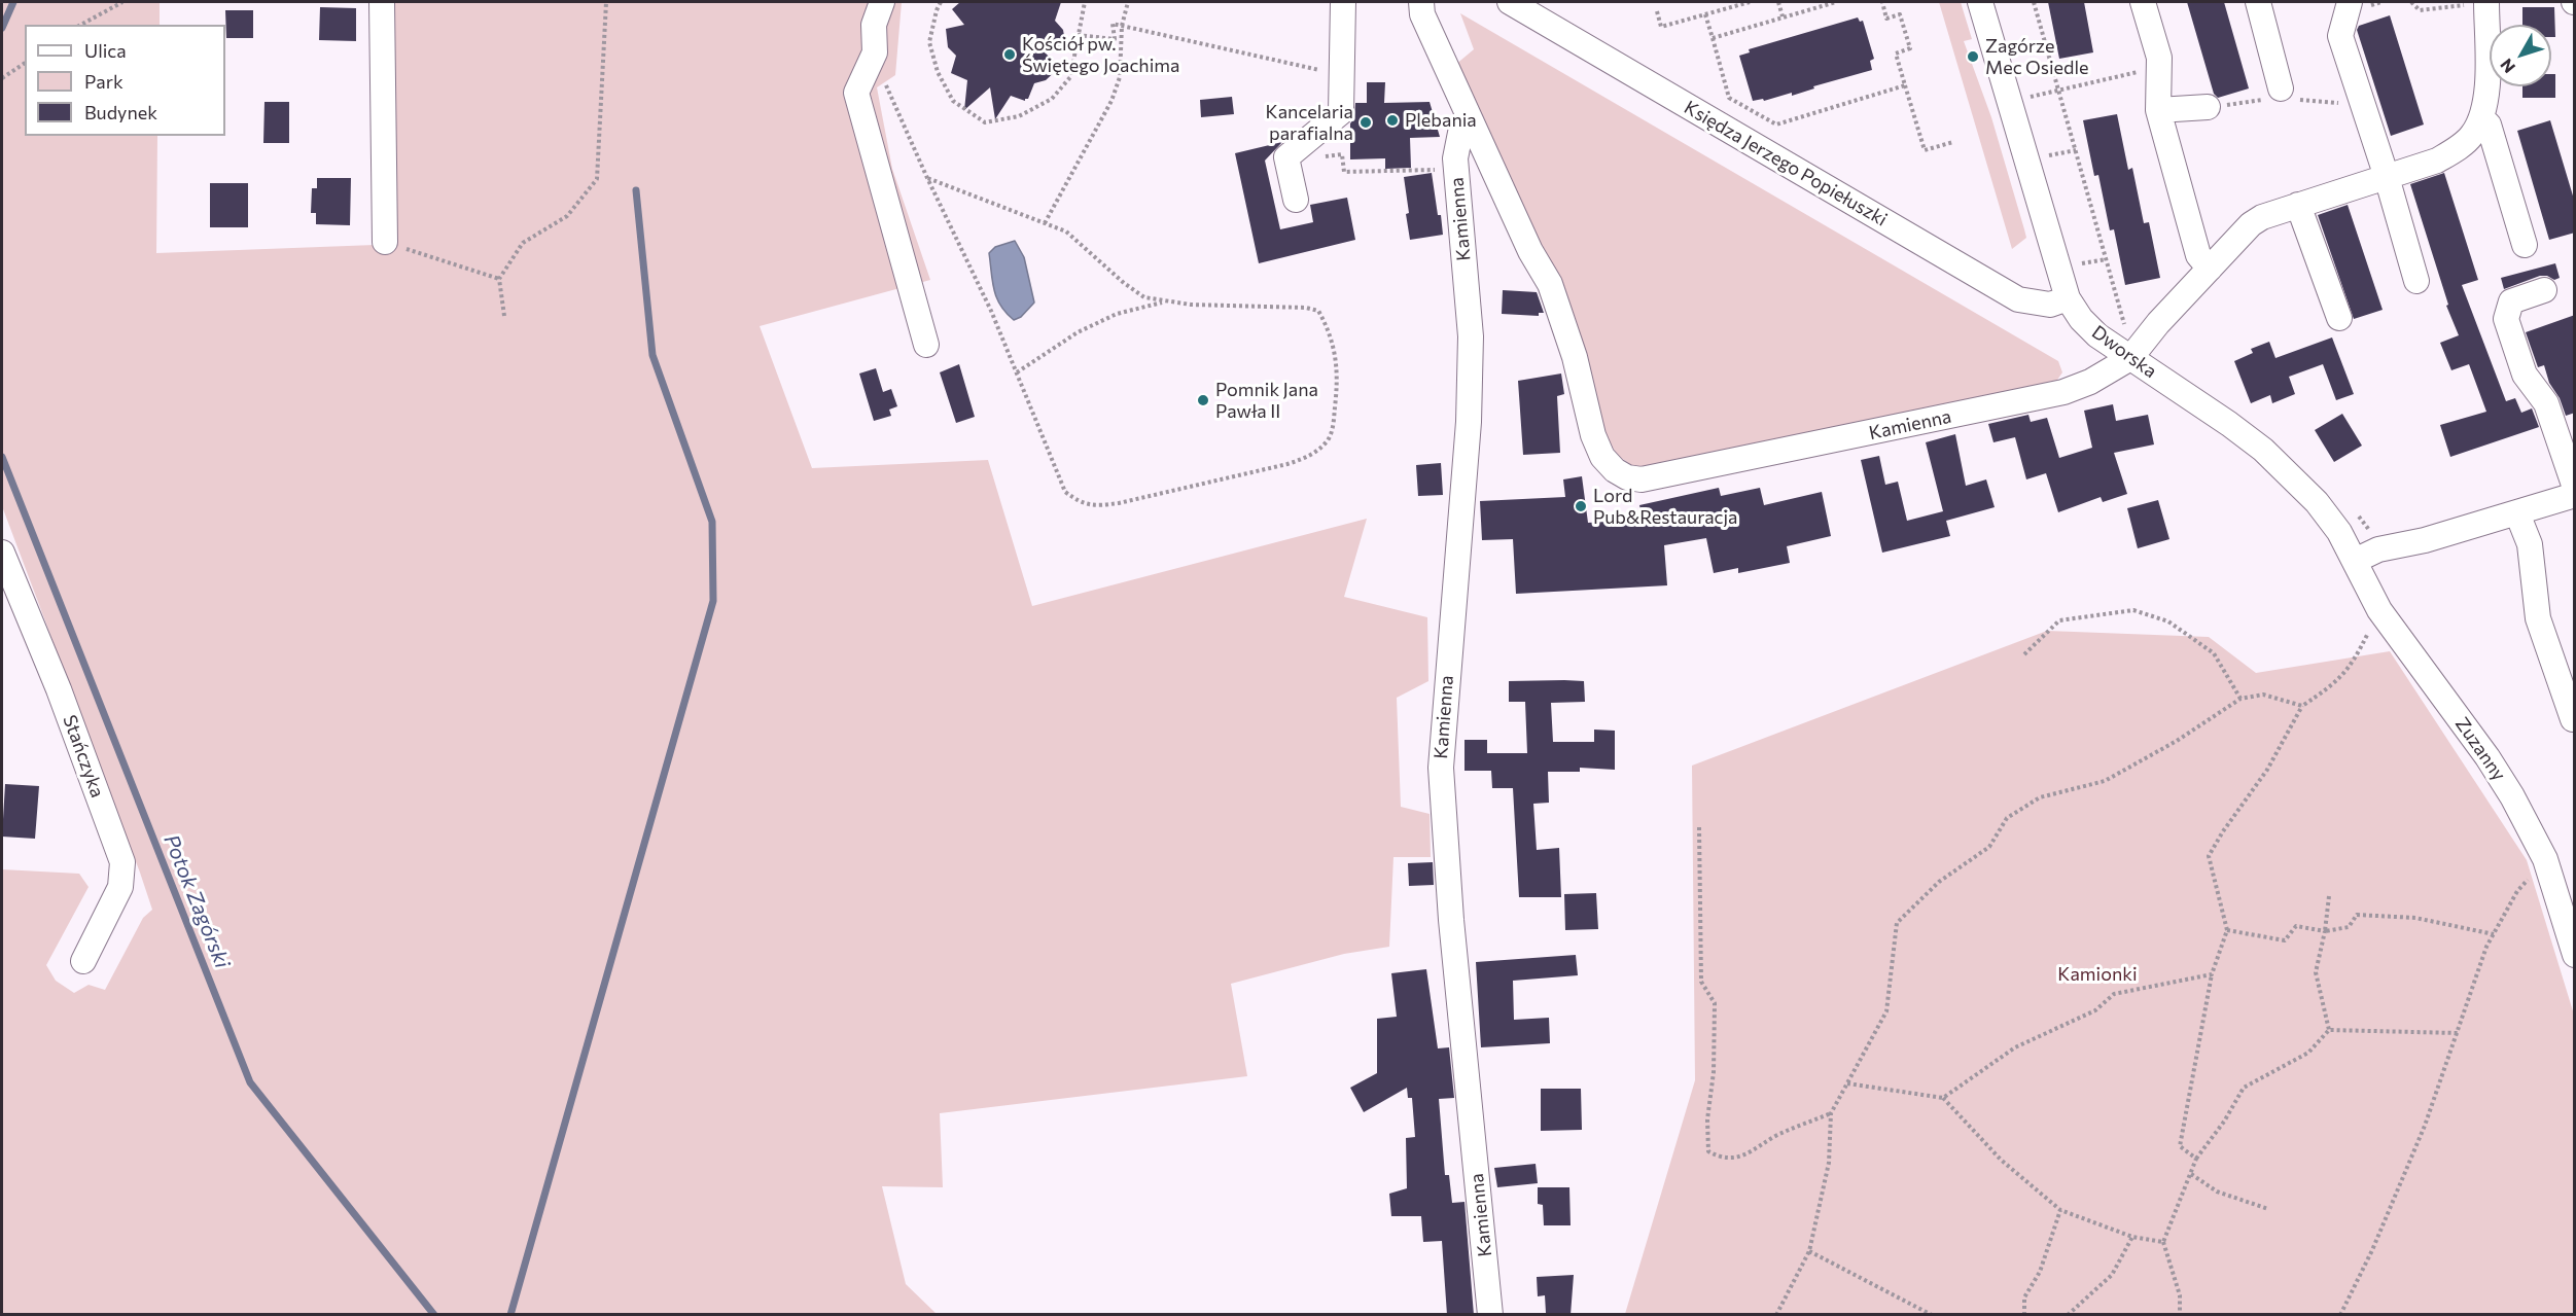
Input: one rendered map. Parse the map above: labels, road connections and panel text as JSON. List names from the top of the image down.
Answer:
{
  "streets": {
    "street": [
      "Księdza Jerzego Popiełuszki",
      "Kamienna",
      "Dworska",
      "Zuzanny",
      "Stańczyka"
    ]
  },
  "crossings": [
    ["Księdza Jerzego Popiełuszki", "Dworska"],
    ["Kamienna", "Dworska"],
    ["Dworska", "Zuzanny"]
  ],
  "water": ["Potok Zagórski"],
  "parks": ["Kamionki"],
  "places": [
    "Kościół pw. Świętego Joachima",
    "Zagórze Mec Osiedle",
    "Plebania",
    "Kancelaria parafialna",
    "Pomnik Jana Pawła II",
    "Lord Pub&Restauracja"
  ],
  "legend": ["Ulica", "Park", "Budynek"],
  "north": "bottom left"
}
